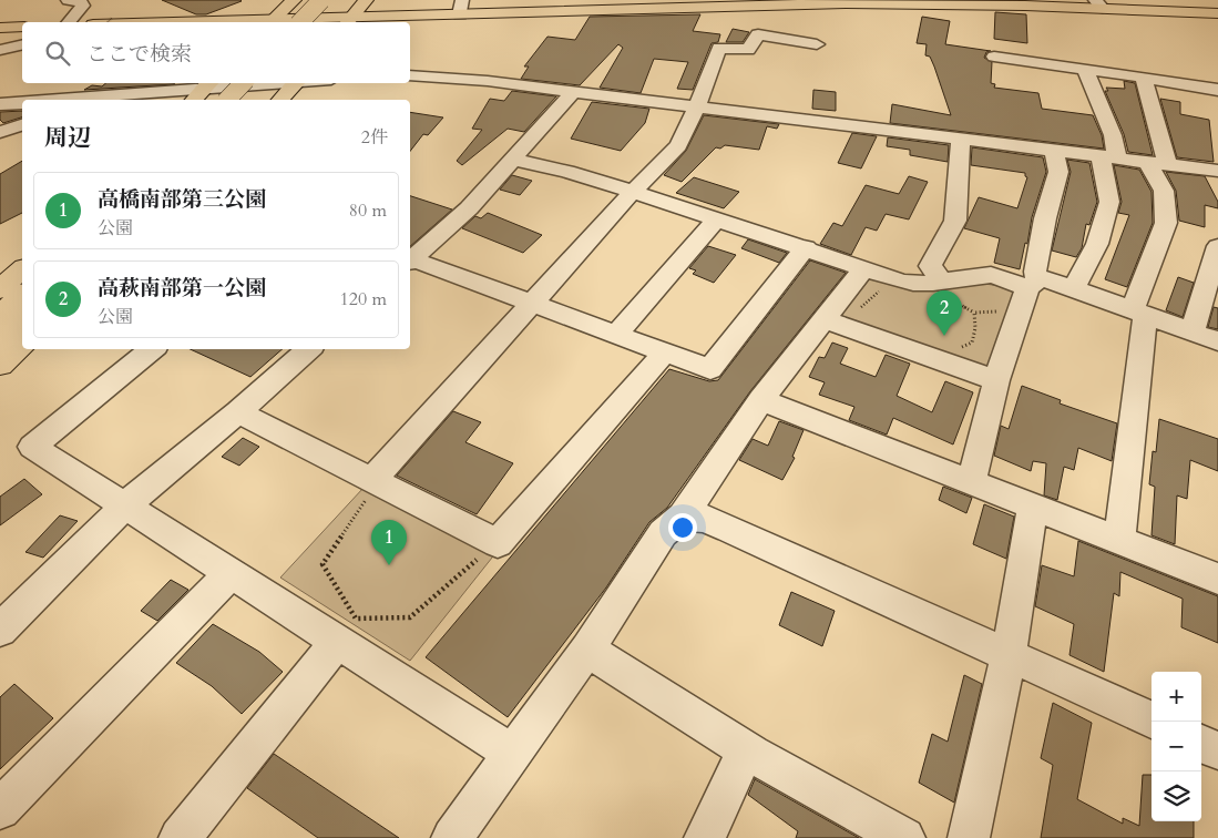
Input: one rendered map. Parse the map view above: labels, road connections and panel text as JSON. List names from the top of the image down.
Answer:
{
  "page": {
    "search": "ここで検索",
    "heading": ["周辺", "2件"],
    "list": [
      {
        "mark": "1",
        "name": "高橋南部第三公園",
        "note": "公園",
        "value": "80 m"
      },
      {
        "mark": "2",
        "name": "高萩南部第一公園",
        "note": "公園",
        "value": "120 m"
      }
    ],
    "pins": ["2", "1"],
    "map_buttons": ["+", "−"]
  }
}
